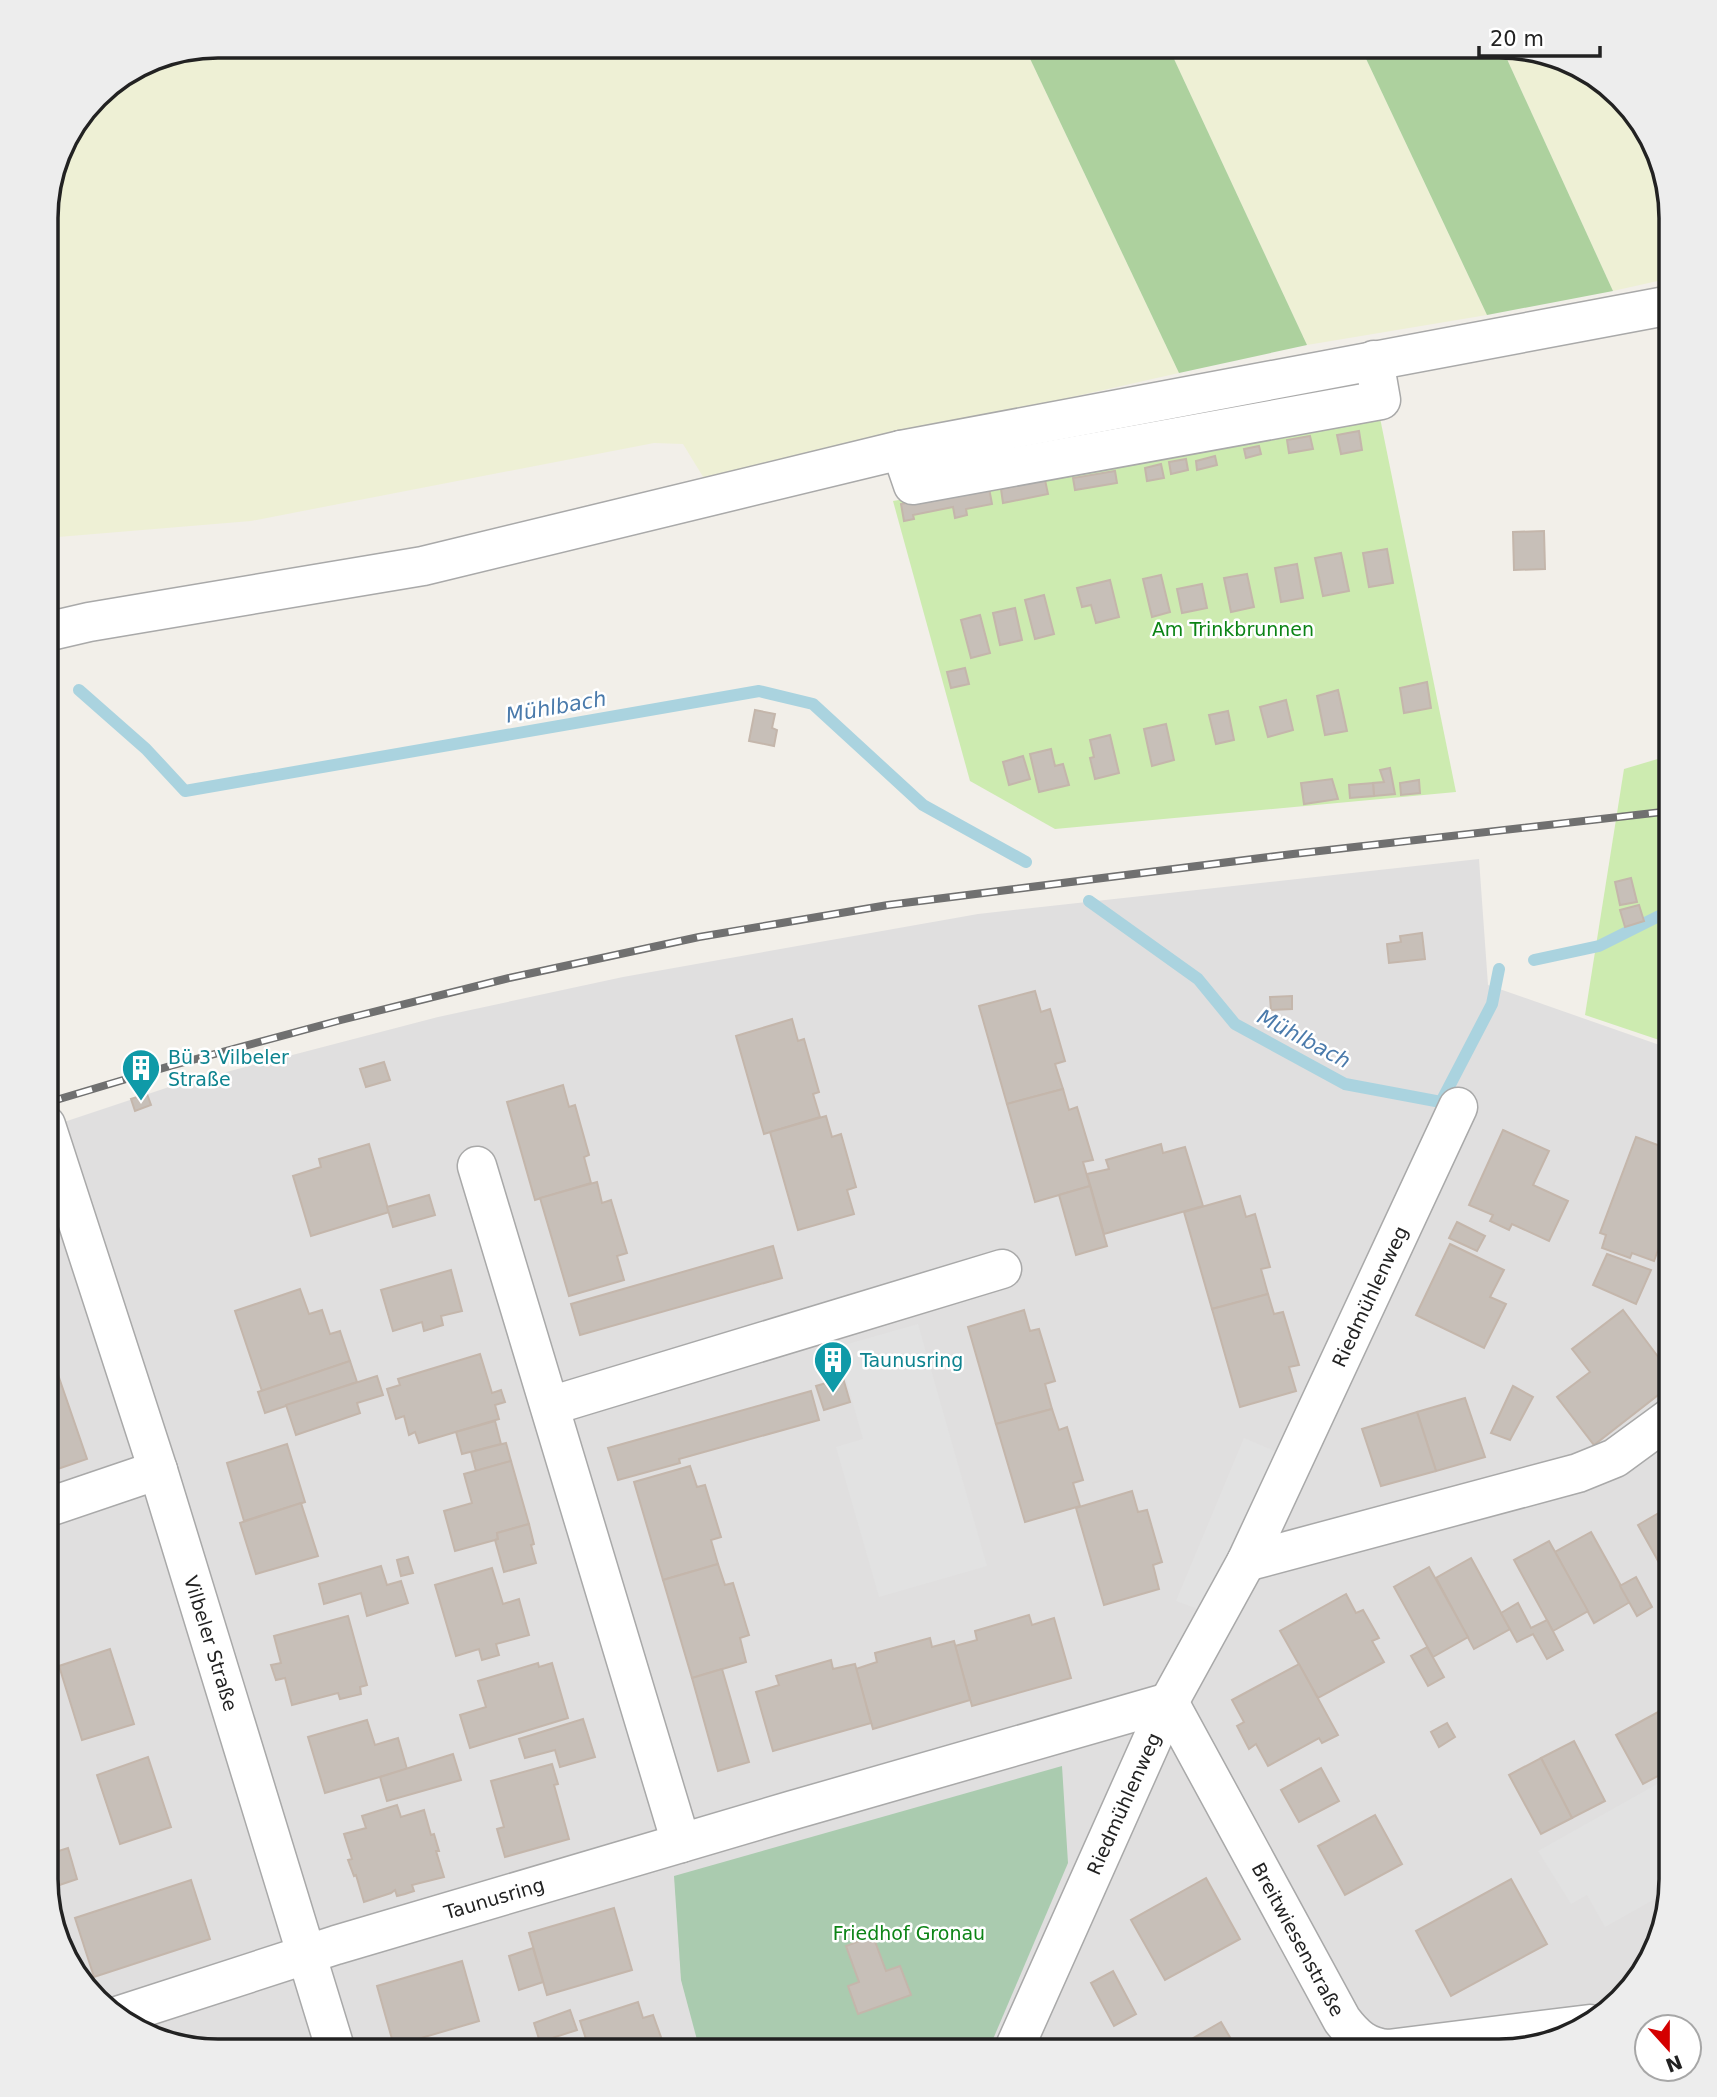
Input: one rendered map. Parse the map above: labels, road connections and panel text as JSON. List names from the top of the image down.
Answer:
{
  "streets": {
    "street": [
      "Riedmühlenweg",
      "Vilbeler Straße",
      "Taunusring",
      "Breitwiesenstraße"
    ]
  },
  "crossings": [
    ["Riedmühlenweg", "Taunusring"],
    ["Riedmühlenweg", "Breitwiesenstraße"],
    ["Vilbeler Straße", "Taunusring"],
    ["Taunusring", "Breitwiesenstraße"]
  ],
  "water": ["Mühlbach"],
  "parks": ["Am Trinkbrunnen", "Friedhof Gronau"],
  "places": {
    "building": ["Bü 3 Vilbeler Straße", "Taunusring"]
  },
  "scale_bar": "20 m",
  "north": "bottom"
}
